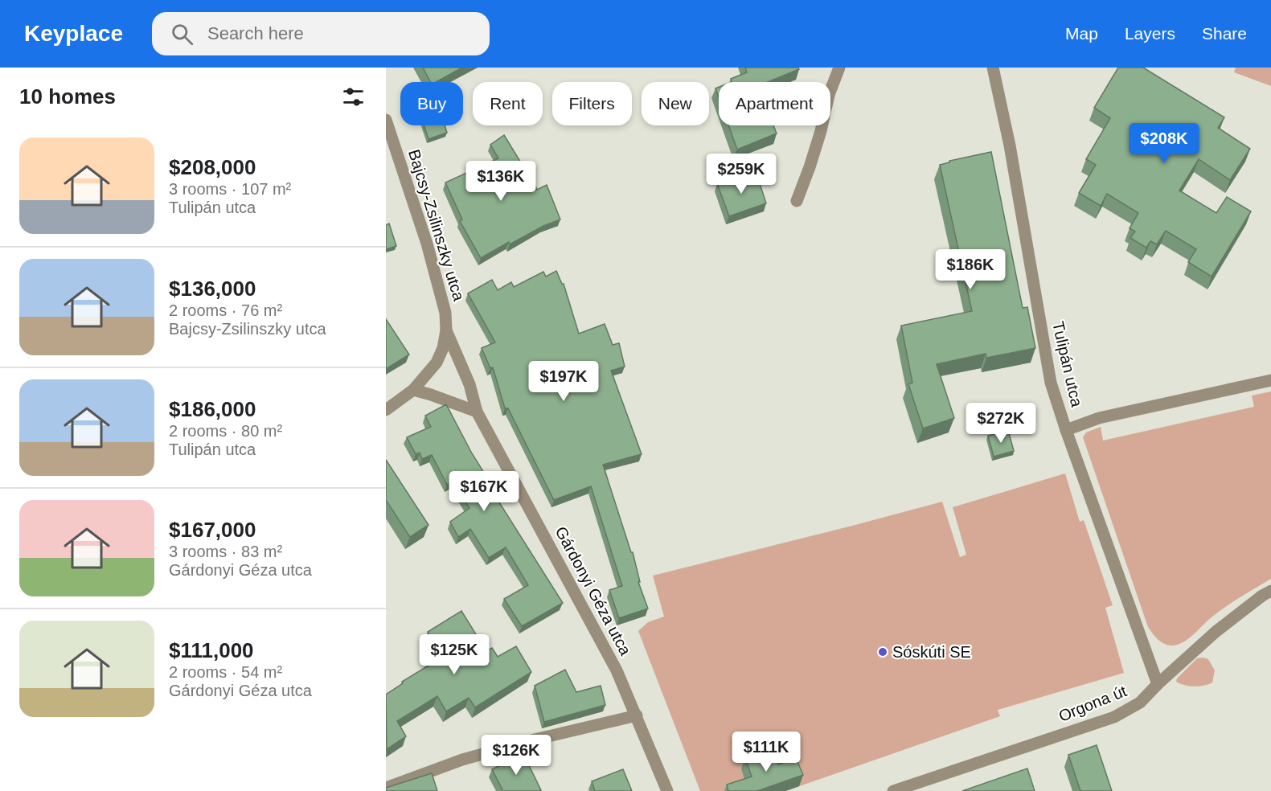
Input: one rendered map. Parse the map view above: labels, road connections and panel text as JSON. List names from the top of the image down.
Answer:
{
  "streets": {
    "street": [
      "Bajcsy-Zsilinszky utca",
      "Tulipán utca",
      "Gárdonyi Géza utca",
      "Orgona út"
    ]
  },
  "crossings": [
    ["Bajcsy-Zsilinszky utca", "Gárdonyi Géza utca"],
    ["Tulipán utca", "Orgona út"]
  ],
  "places": ["Sóskúti SE"],
  "page": {
    "header": "Keyplace",
    "search": "Search here",
    "nav": ["Map", "Layers", "Share"],
    "heading": "10 homes",
    "chip": [
      "Buy",
      "Rent",
      "Filters",
      "New",
      "Apartment"
    ],
    "price": [
      "$208K",
      "$259K",
      "$136K",
      "$186K",
      "$197K",
      "$272K",
      "$167K",
      "$125K",
      "$111K",
      "$126K"
    ],
    "list": [
      {
        "name": "$208,000",
        "note": "3 rooms · 107 m² · Tulipán utca"
      },
      {
        "name": "$136,000",
        "note": "2 rooms · 76 m² · Bajcsy-Zsilinszky utca"
      },
      {
        "name": "$186,000",
        "note": "2 rooms · 80 m² · Tulipán utca"
      },
      {
        "name": "$167,000",
        "note": "3 rooms · 83 m² · Gárdonyi Géza utca"
      },
      {
        "name": "$111,000",
        "note": "2 rooms · 54 m² · Gárdonyi Géza utca"
      }
    ]
  }
}
